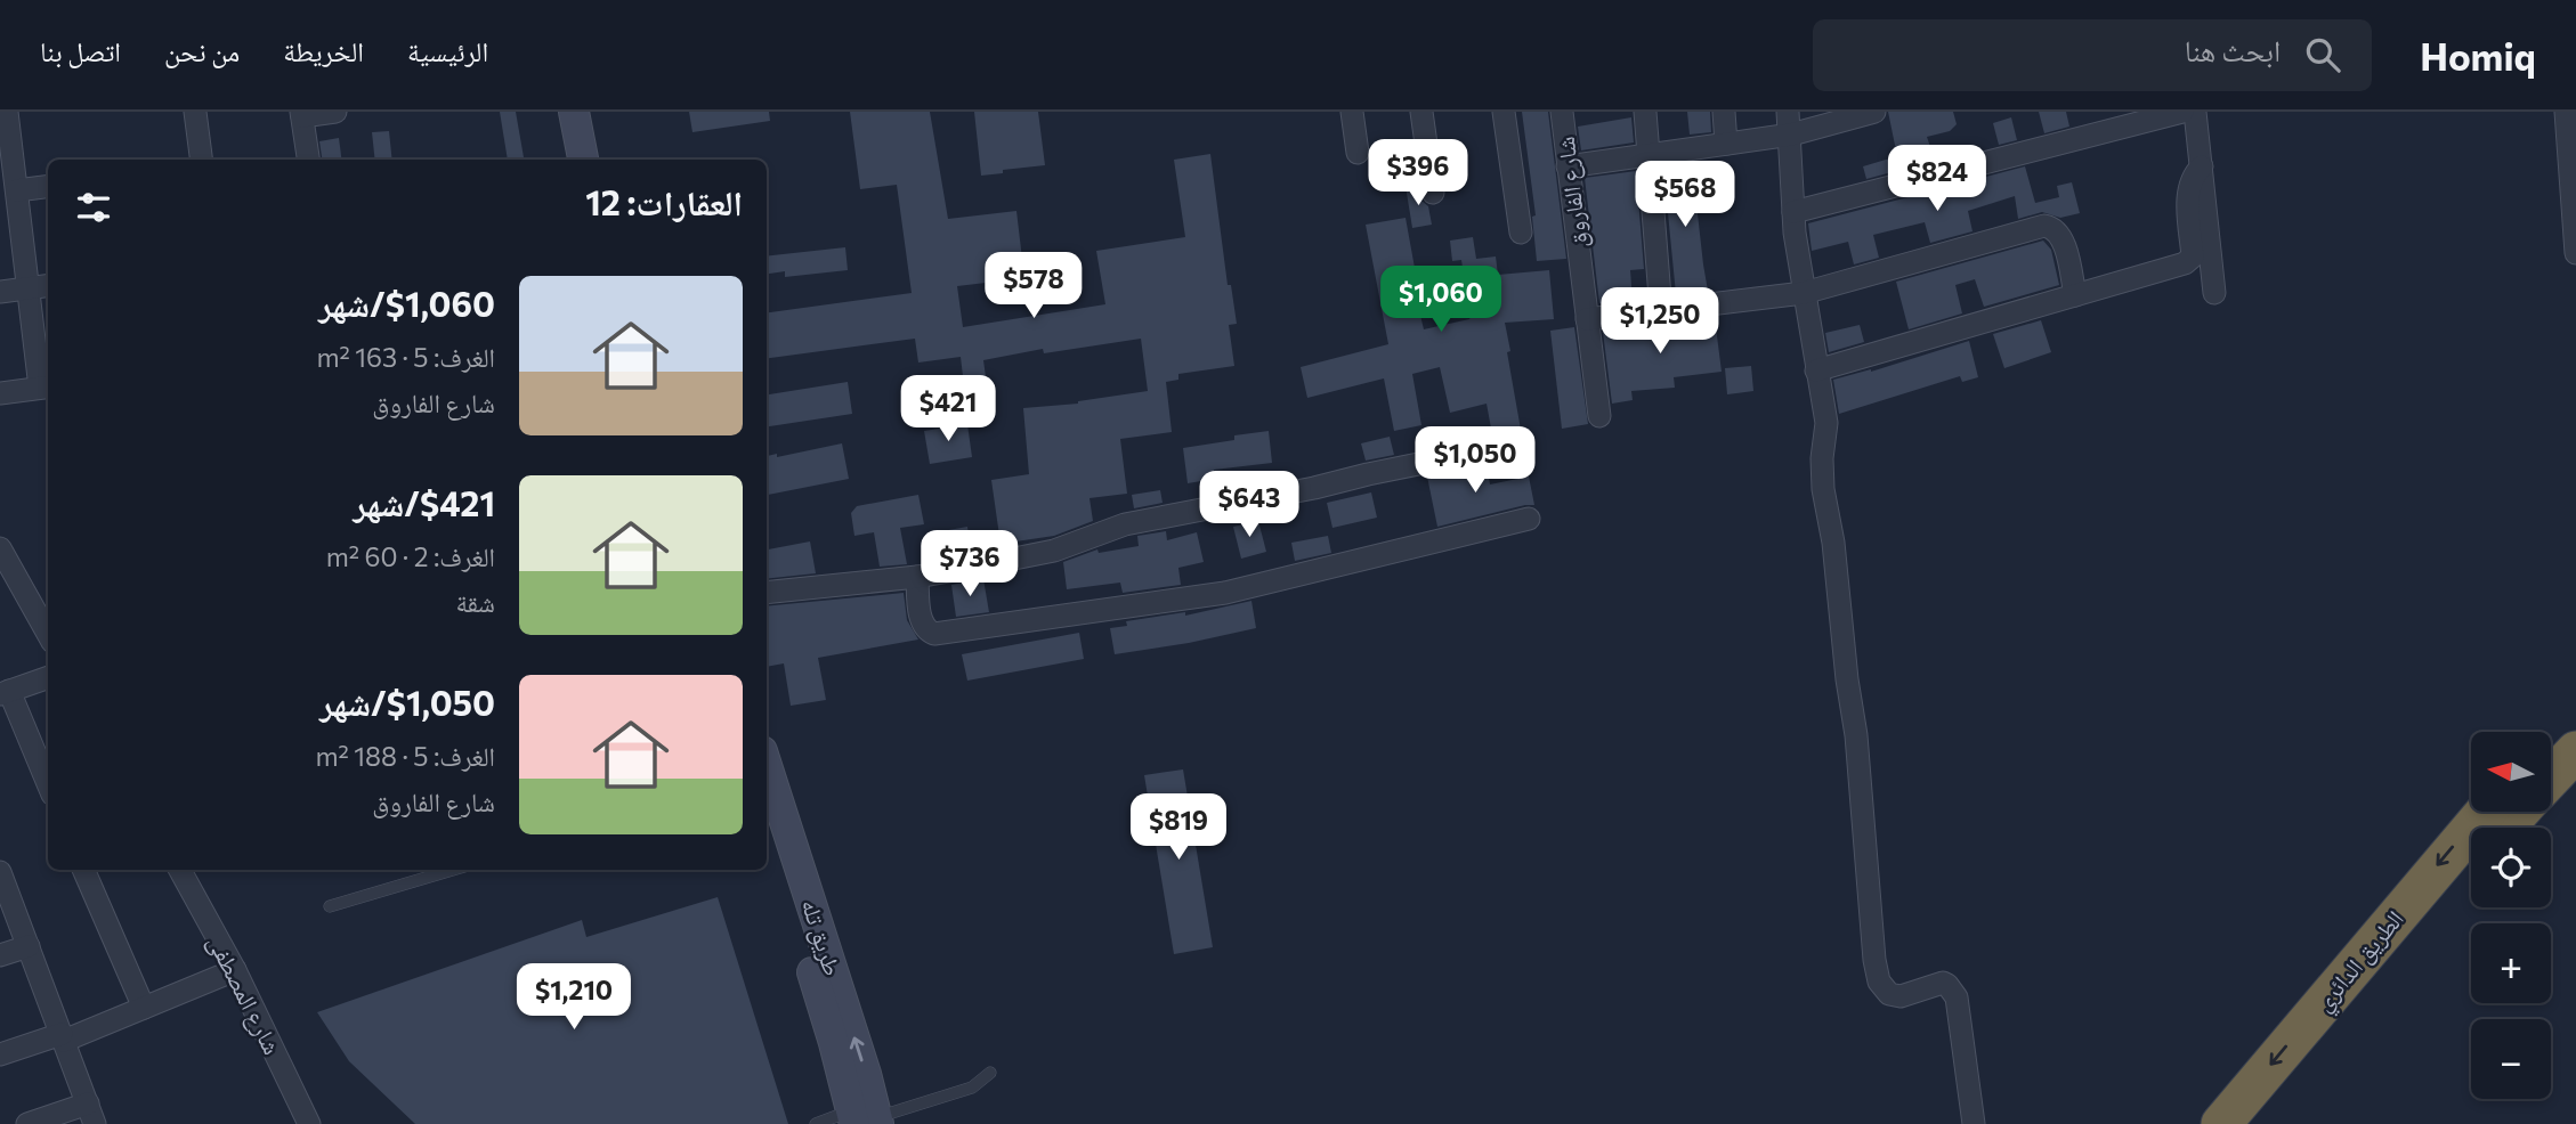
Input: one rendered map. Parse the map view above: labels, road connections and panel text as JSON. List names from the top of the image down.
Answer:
{
  "streets": {
    "highway": ["الطريق الدائري"],
    "main road": ["طريق تله"],
    "street": ["شارع الفاروق", "شارع المصطفى"]
  },
  "north": "left",
  "page": {
    "header": "Homiq",
    "search": "ابحث هنا",
    "nav": [
      "الرئيسية",
      "الخريطة",
      "من نحن",
      "اتصل بنا"
    ],
    "price": [
      "$396",
      "$824",
      "$568",
      "$578",
      "$1,060",
      "$1,250",
      "$421",
      "$1,050",
      "$643",
      "$736",
      "$819",
      "$1,210"
    ],
    "heading": "العقارات: 12",
    "list": [
      {
        "name": "$1,060/شهر",
        "note": "الغرف: 5 · 163 m² · شارع الفاروق"
      },
      {
        "name": "$421/شهر",
        "note": "الغرف: 2 · 60 m² · شقة"
      },
      {
        "name": "$1,050/شهر",
        "note": "الغرف: 5 · 188 m² · شارع الفاروق"
      }
    ],
    "map_buttons": ["+", "−"]
  }
}
